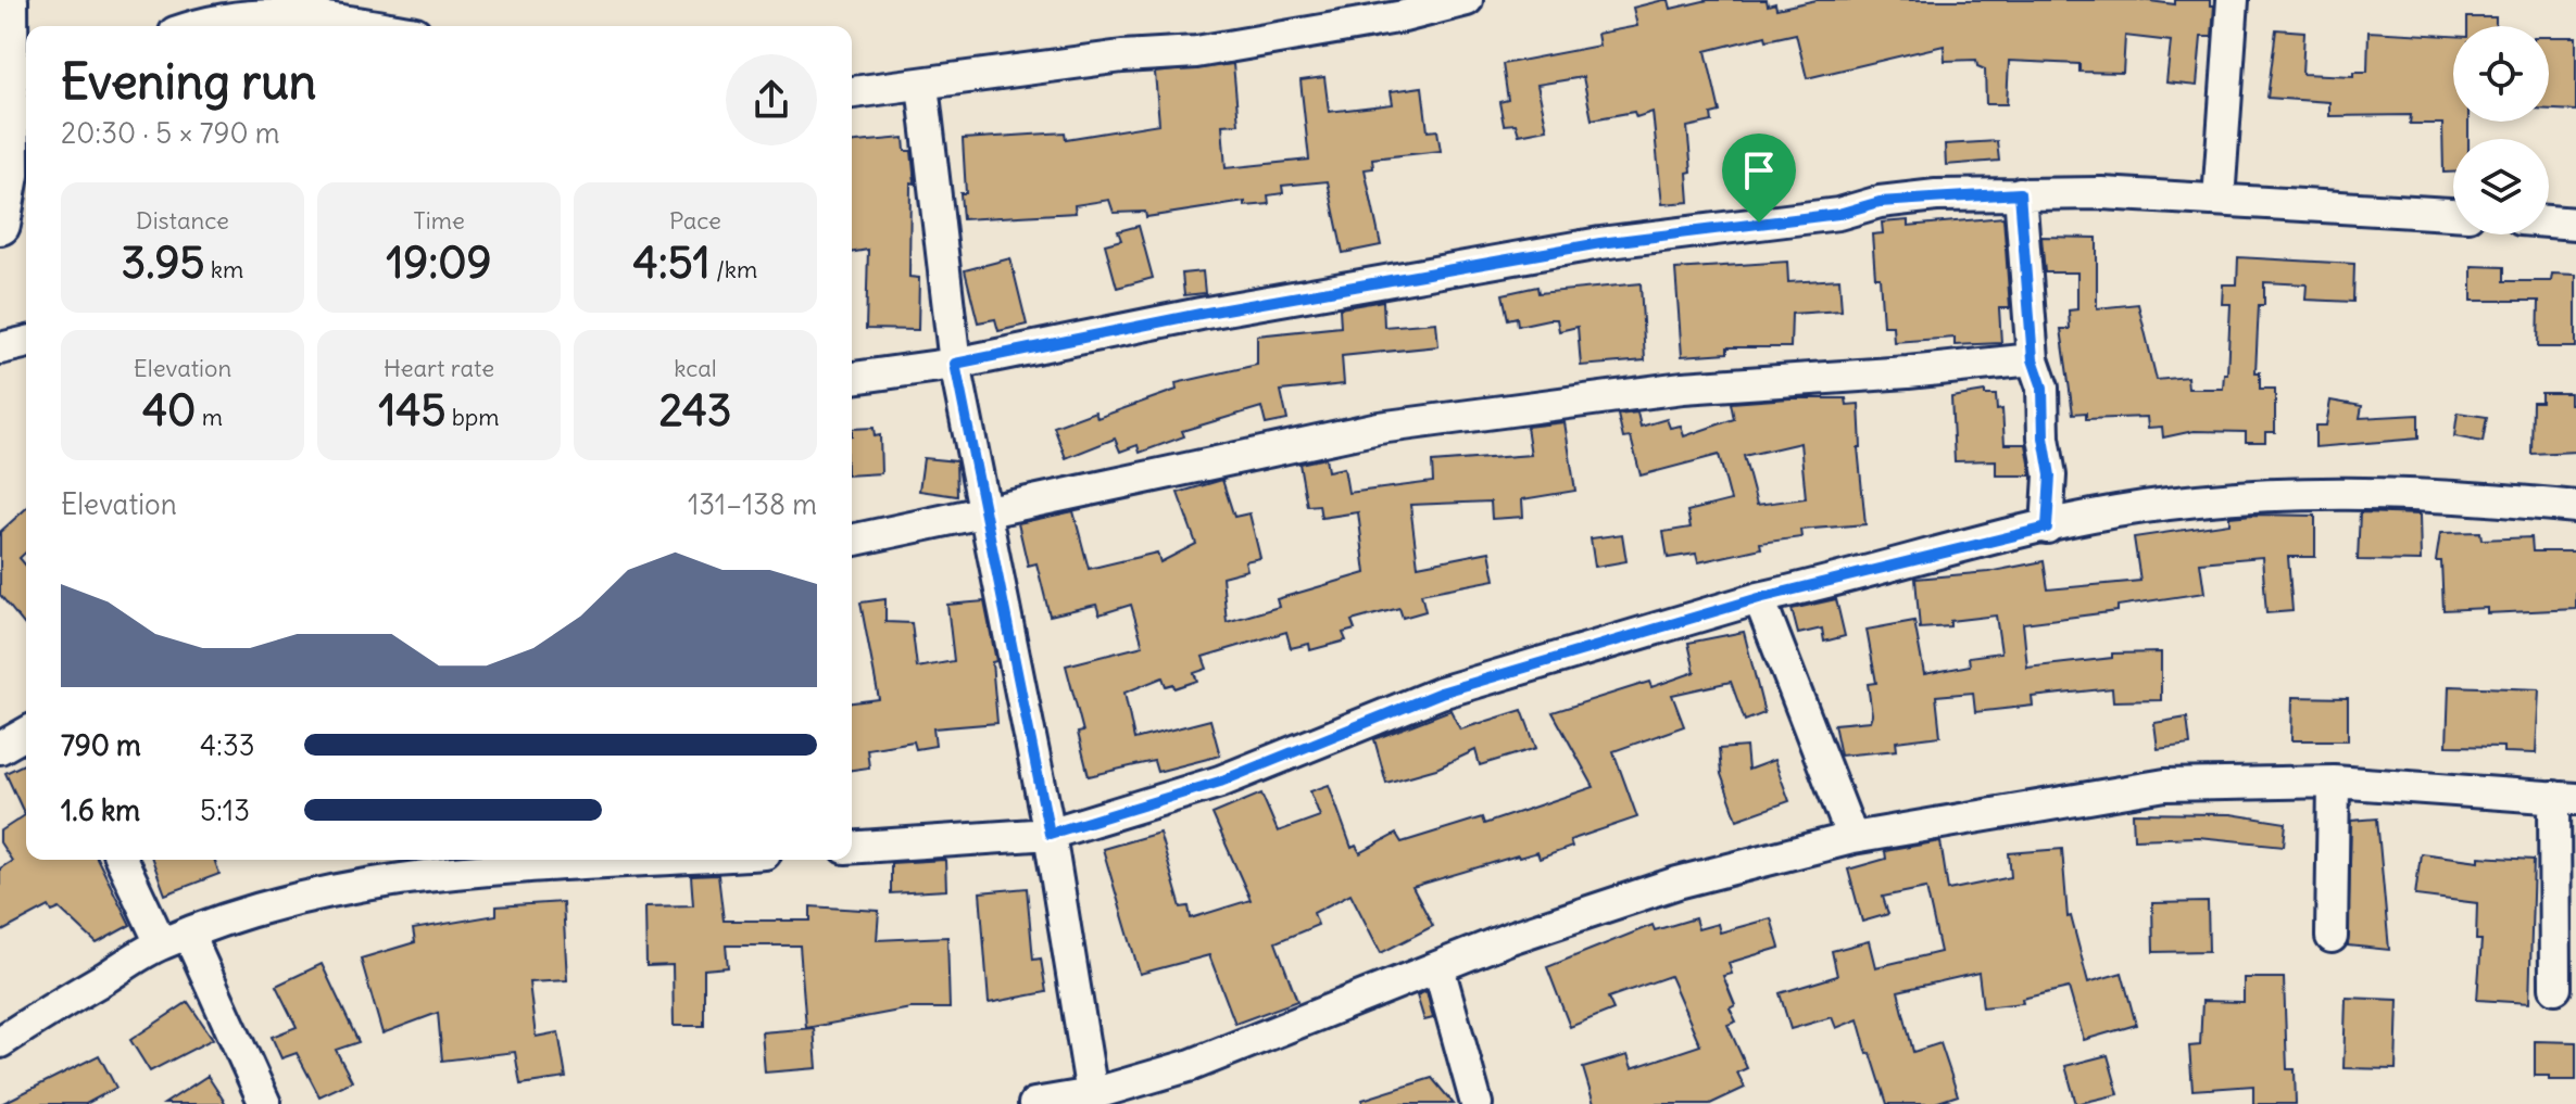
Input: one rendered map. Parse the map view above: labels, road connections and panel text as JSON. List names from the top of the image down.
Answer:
{
  "page": {
    "heading": ["Evening run", "20:30 · 5 × 790 m"],
    "stats": [
      ["Distance", "3.95 km"],
      ["Time", "19:09"],
      ["Pace", "4:51 /km"],
      ["Elevation", "40 m"],
      ["Heart rate", "145 bpm"],
      ["kcal", "243"]
    ],
    "chart": ["Elevation", "131–138 m"],
    "list": [
      {
        "name": "790 m",
        "note": "4:33"
      },
      {
        "name": "1.6 km",
        "note": "5:13"
      }
    ]
  }
}
